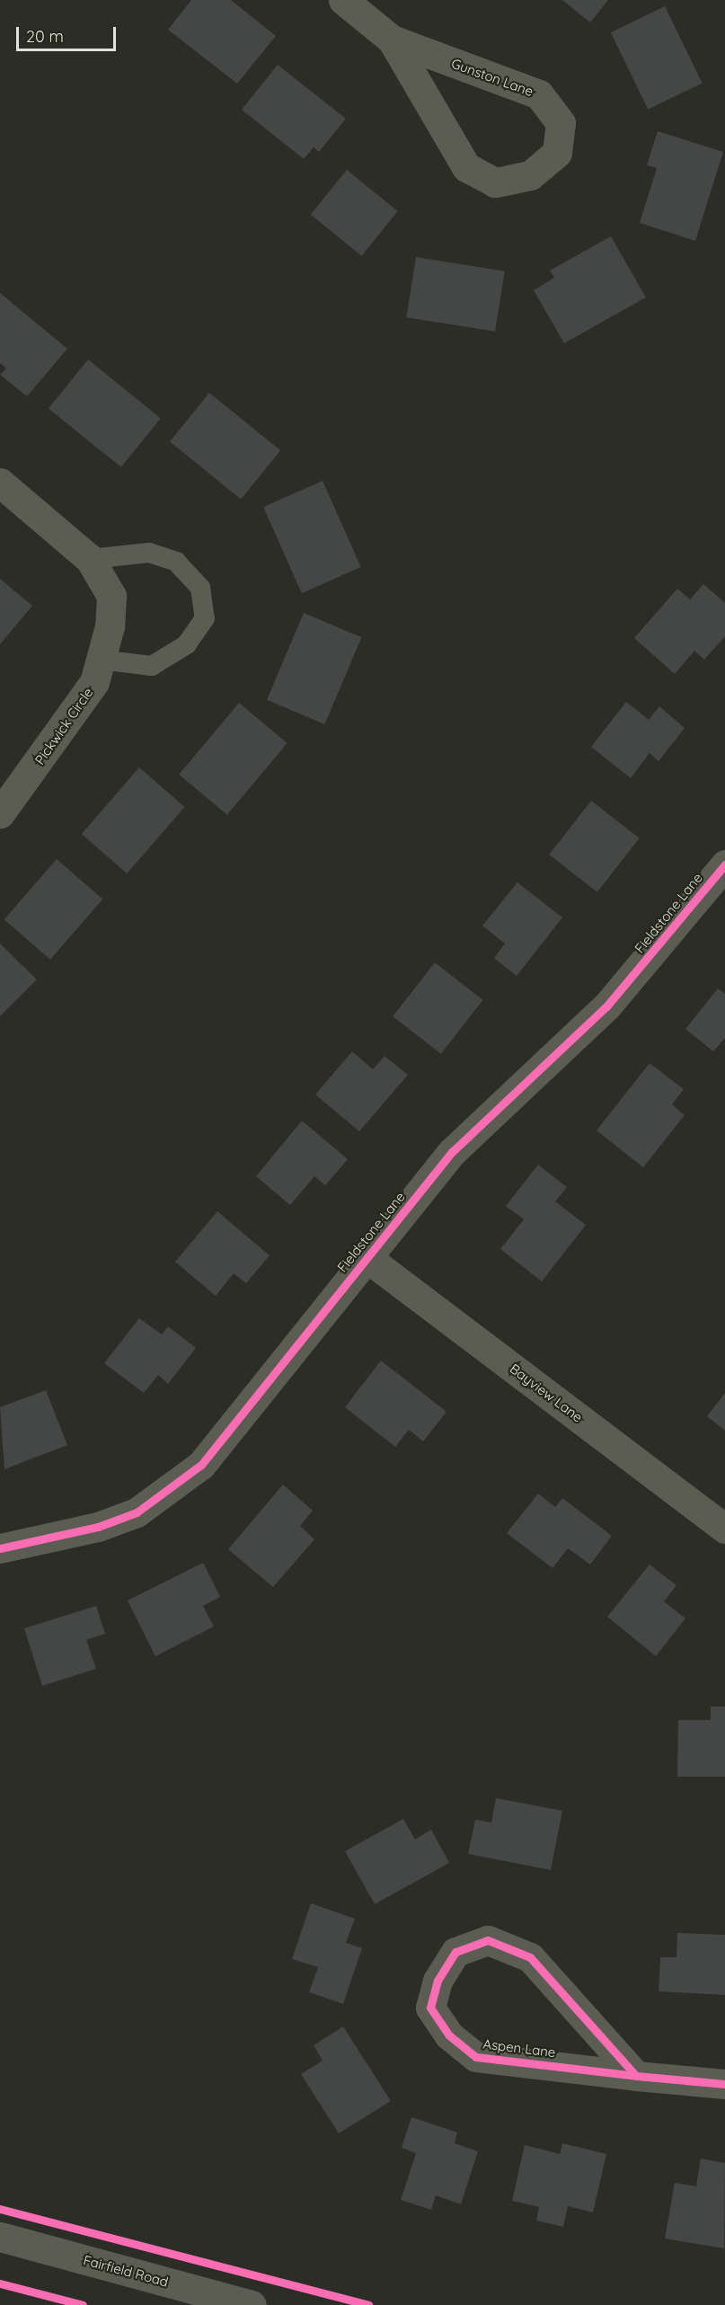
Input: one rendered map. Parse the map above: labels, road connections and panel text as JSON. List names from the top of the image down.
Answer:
{
  "streets": {
    "street": [
      "Gunston Lane",
      "Pickwick Circle",
      "Fieldstone Lane",
      "Bayview Lane",
      "Aspen Lane",
      "Fairfield Road"
    ]
  },
  "crossings": [
    ["Fieldstone Lane", "Bayview Lane"]
  ],
  "scale_bar": "20 m"
}
